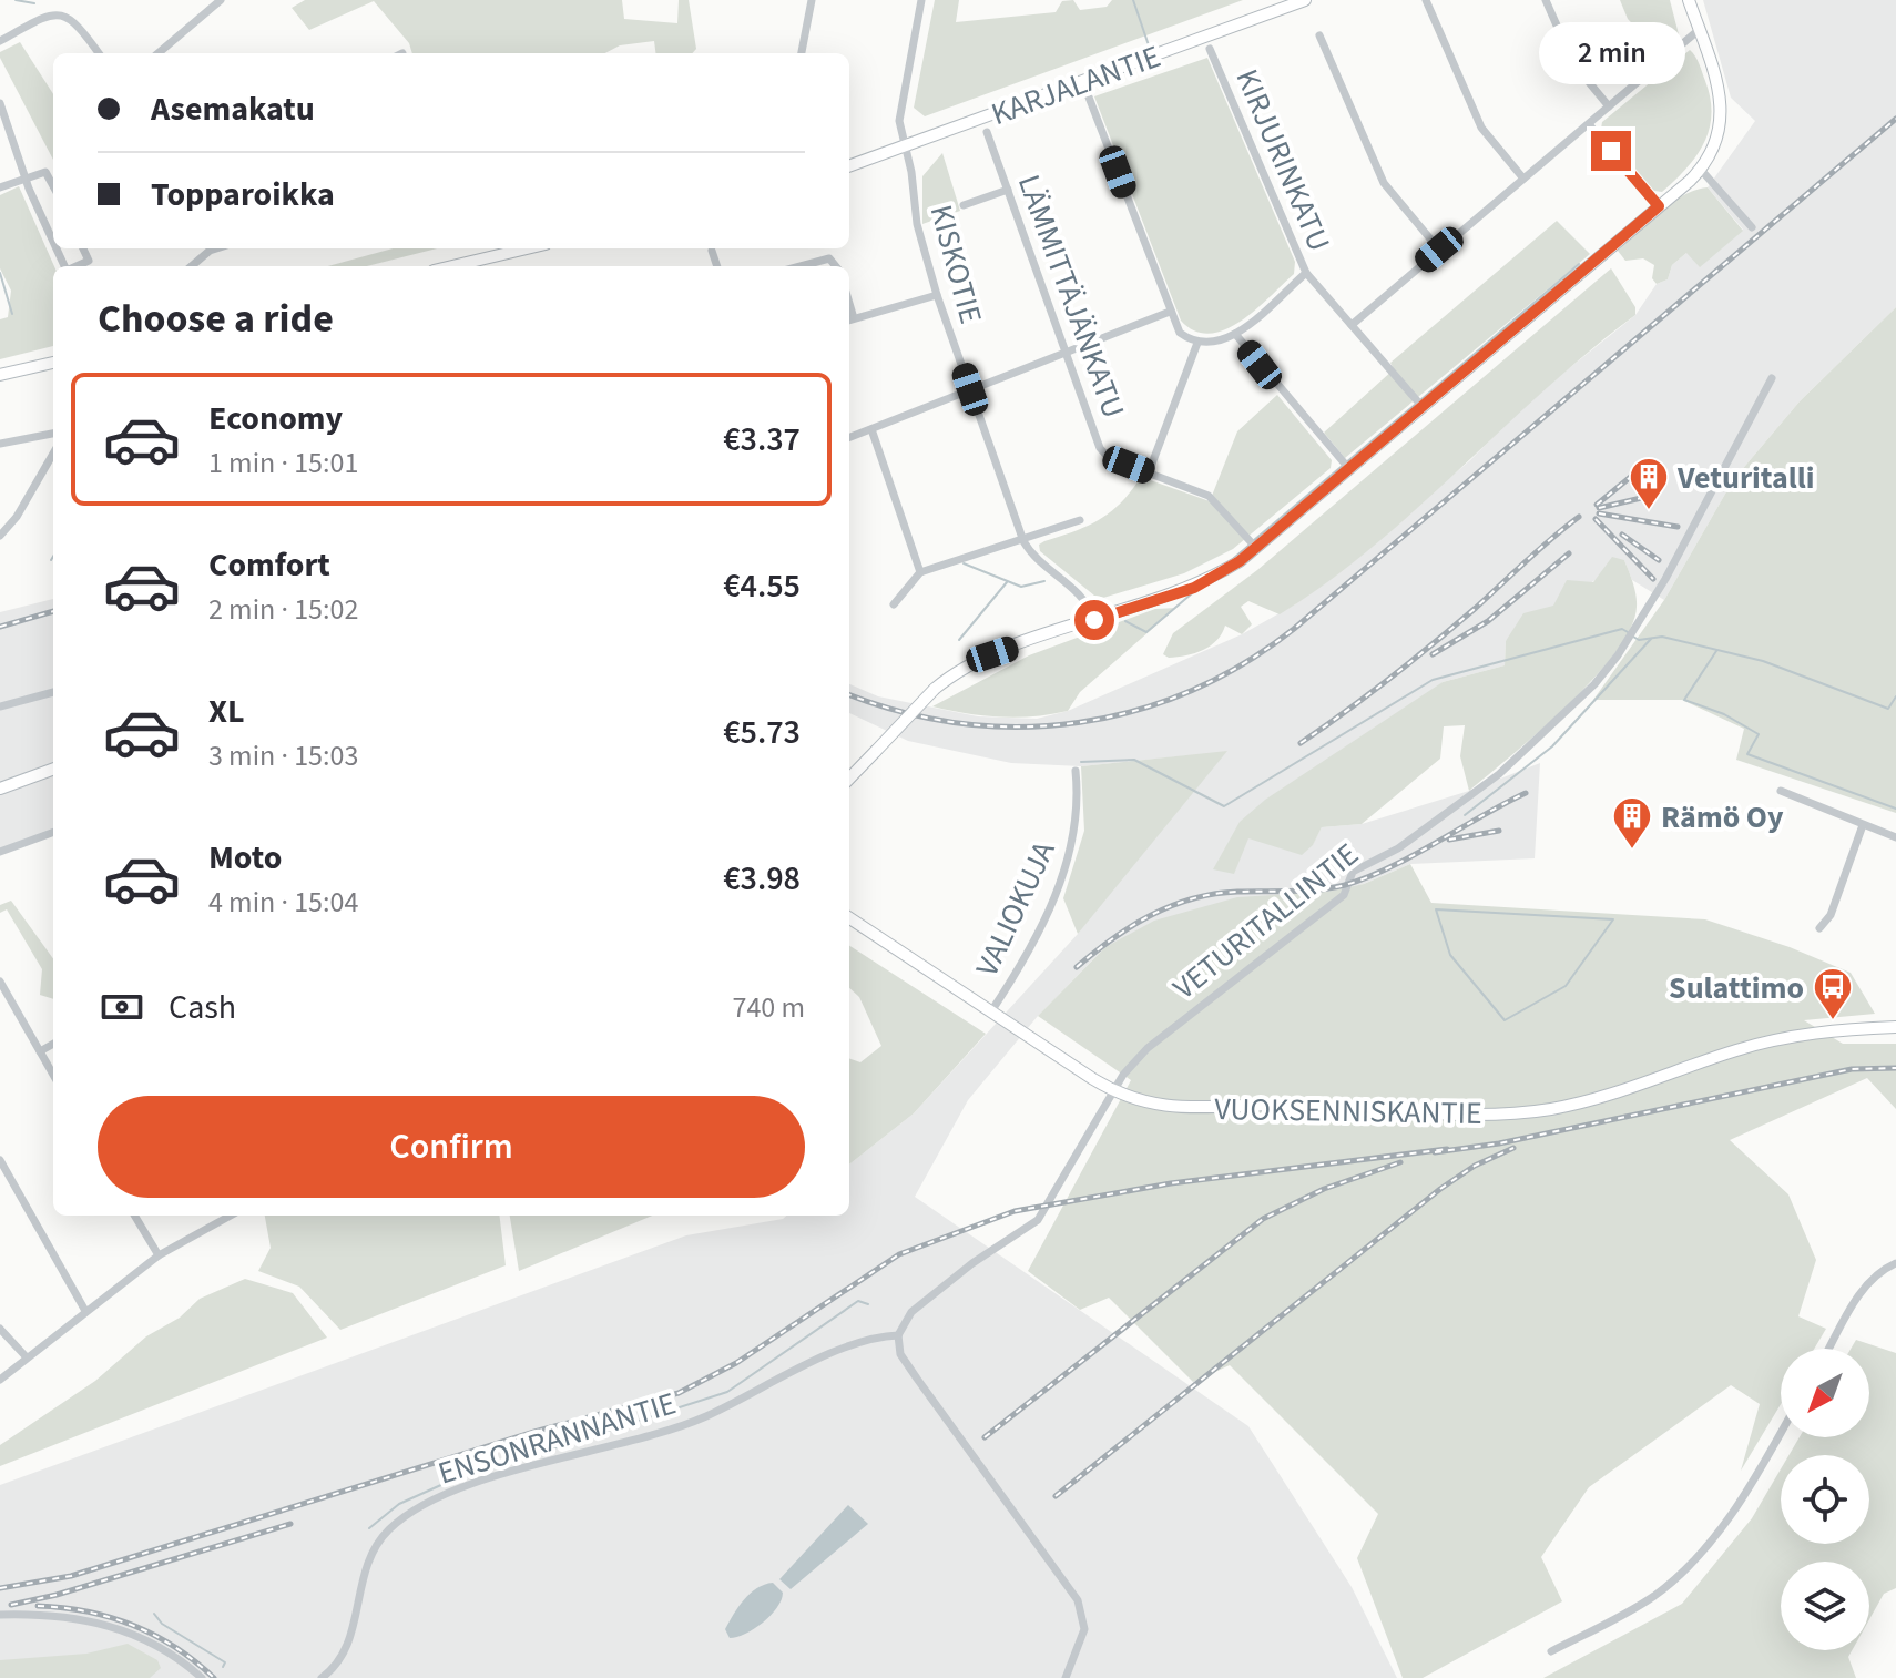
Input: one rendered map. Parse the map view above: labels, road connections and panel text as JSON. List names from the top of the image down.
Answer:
{
  "streets": {
    "street": [
      "KARJALANTIE",
      "KIRJURINKATU",
      "KISKOTIE",
      "LÄMMITTÄJÄNKATU",
      "VALIOKUJA",
      "VETURITALLINTIE",
      "VUOKSENNISKANTIE",
      "ENSONRANNANTIE"
    ]
  },
  "crossings": [
    ["KARJALANTIE", "KISKOTIE"],
    ["VALIOKUJA", "VUOKSENNISKANTIE"],
    ["VETURITALLINTIE", "VUOKSENNISKANTIE"],
    ["VETURITALLINTIE", "ENSONRANNANTIE"]
  ],
  "places": {
    "building": ["Veturitalli", "Rämö Oy"],
    "bus stop": ["Sulattimo"]
  },
  "north": "bottom left",
  "page": {
    "bubble": "2 min",
    "banner": ["Asemakatu", "Topparoikka"],
    "heading": "Choose a ride",
    "list": [
      {
        "name": "Economy",
        "note": "1 min · 15:01",
        "value": "€3.37"
      },
      {
        "name": "Comfort",
        "note": "2 min · 15:02",
        "value": "€4.55"
      },
      {
        "name": "XL",
        "note": "3 min · 15:03",
        "value": "€5.73"
      },
      {
        "name": "Moto",
        "note": "4 min · 15:04",
        "value": "€3.98"
      }
    ],
    "pay": ["Cash", "740 m"],
    "buttons": "Confirm"
  }
}
